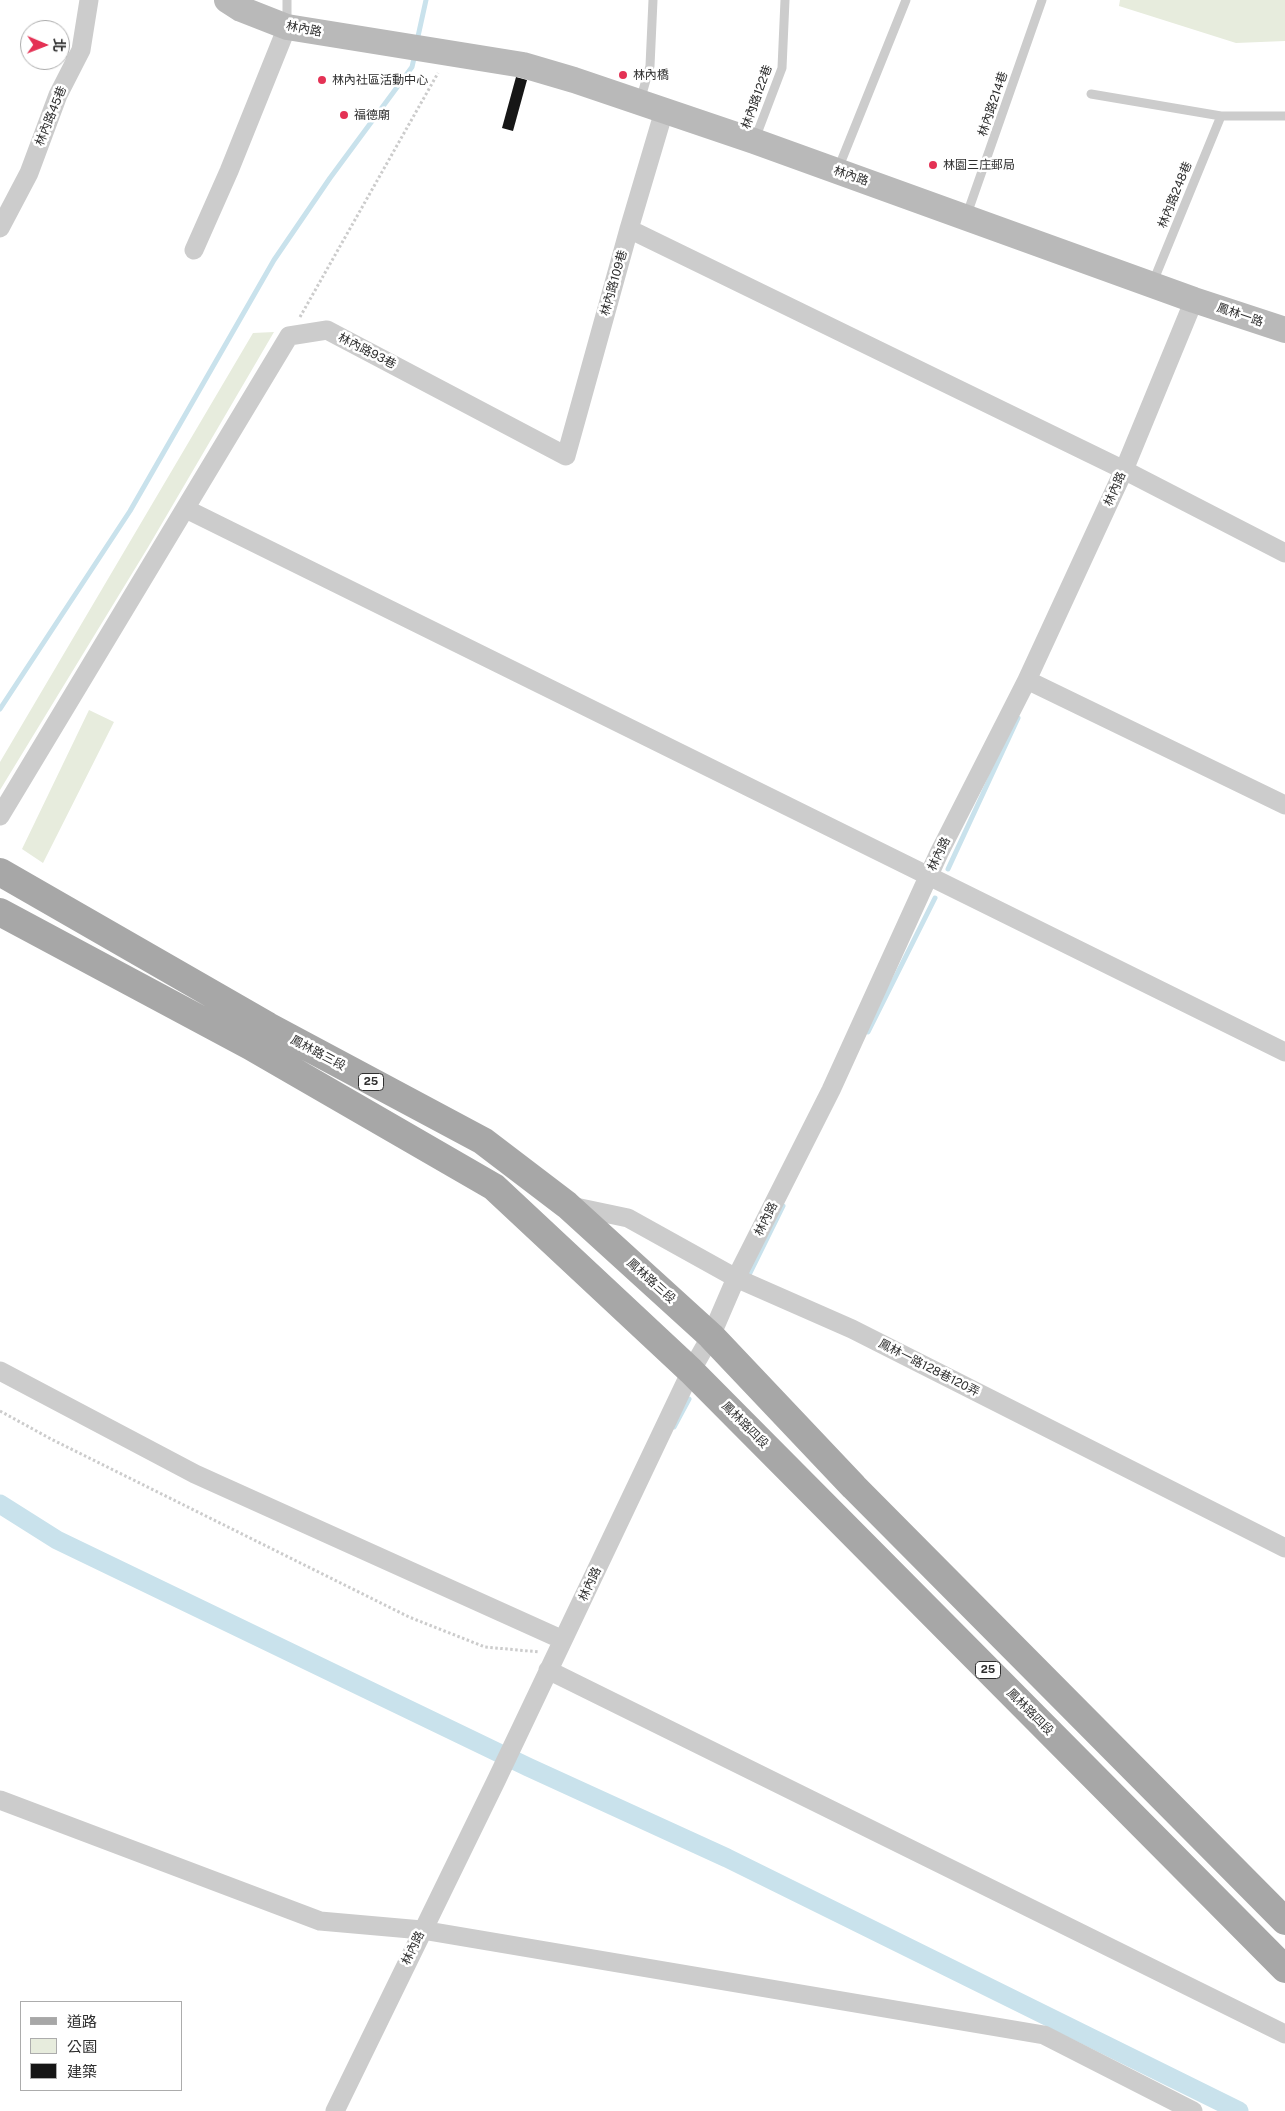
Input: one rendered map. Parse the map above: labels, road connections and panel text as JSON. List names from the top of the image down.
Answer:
{
  "streets": {
    "main road": ["鳳林路三段", "25", "鳳林路四段"],
    "street": [
      "林內路",
      "林內路45巷",
      "林內路109巷",
      "鳳林一路",
      "林內路93巷",
      "鳳林一路128巷120弄"
    ],
    "lane": ["林內路122巷", "林內路214巷", "林內路248巷"]
  },
  "crossings": [
    ["林內路", "林內路122巷"],
    ["林內路", "林內路214巷"],
    ["林內路", "林內路248巷"],
    ["林內路", "林內路109巷"],
    ["林內路", "鳳林一路"],
    ["林內路", "鳳林路三段"],
    ["林內路", "25"],
    ["林內路", "鳳林一路128巷120弄"],
    ["林內路", "鳳林路四段"],
    ["林內路109巷", "林內路93巷"],
    ["鳳林路三段", "25"],
    ["鳳林路三段", "鳳林一路128巷120弄"],
    ["25", "鳳林路四段"]
  ],
  "places": [
    "林內橋",
    "林內社區活動中心",
    "福德廟",
    "林園三庄郵局"
  ],
  "legend": ["道路", "公園", "建築"],
  "north": "right"
}
